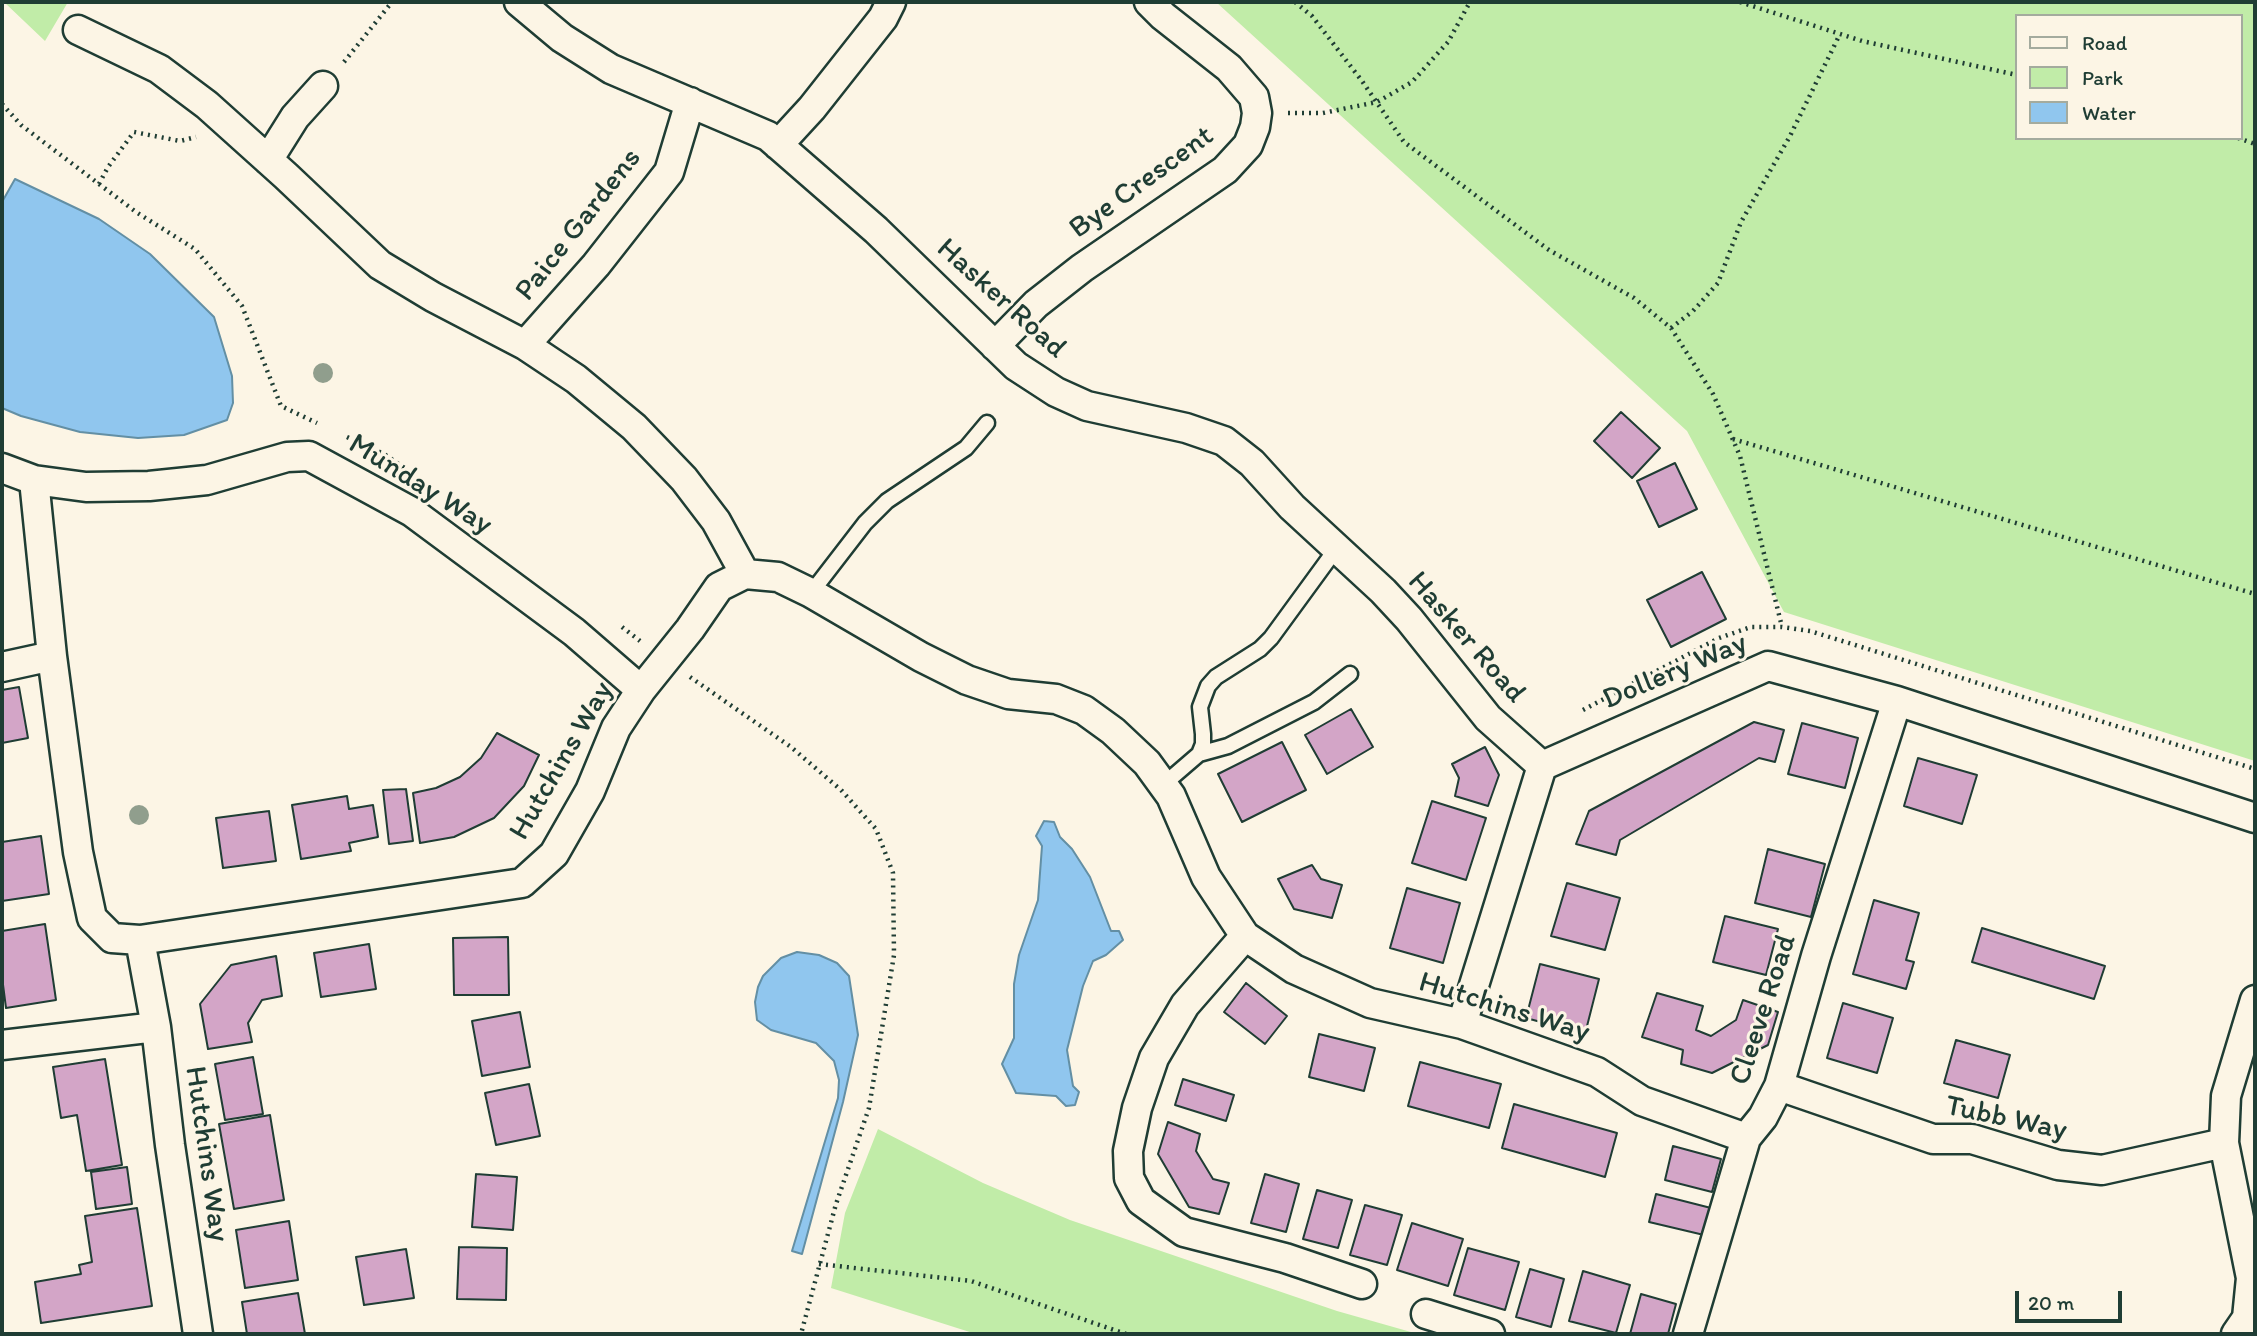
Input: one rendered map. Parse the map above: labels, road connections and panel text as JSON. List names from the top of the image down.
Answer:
{
  "streets": {
    "street": [
      "Bye Crescent",
      "Paice Gardens",
      "Hasker Road",
      "Munday Way",
      "Dollery Way",
      "Hutchins Way",
      "Cleeve Road",
      "Tubb Way"
    ]
  },
  "crossings": [
    ["Bye Crescent", "Hasker Road"],
    ["Paice Gardens", "Hasker Road"],
    ["Paice Gardens", "Hutchins Way"],
    ["Hasker Road", "Dollery Way"],
    ["Munday Way", "Hutchins Way"],
    ["Dollery Way", "Cleeve Road"],
    ["Hutchins Way", "Cleeve Road"],
    ["Cleeve Road", "Tubb Way"]
  ],
  "legend": ["Road", "Park", "Water"],
  "scale_bar": "20 m"
}
